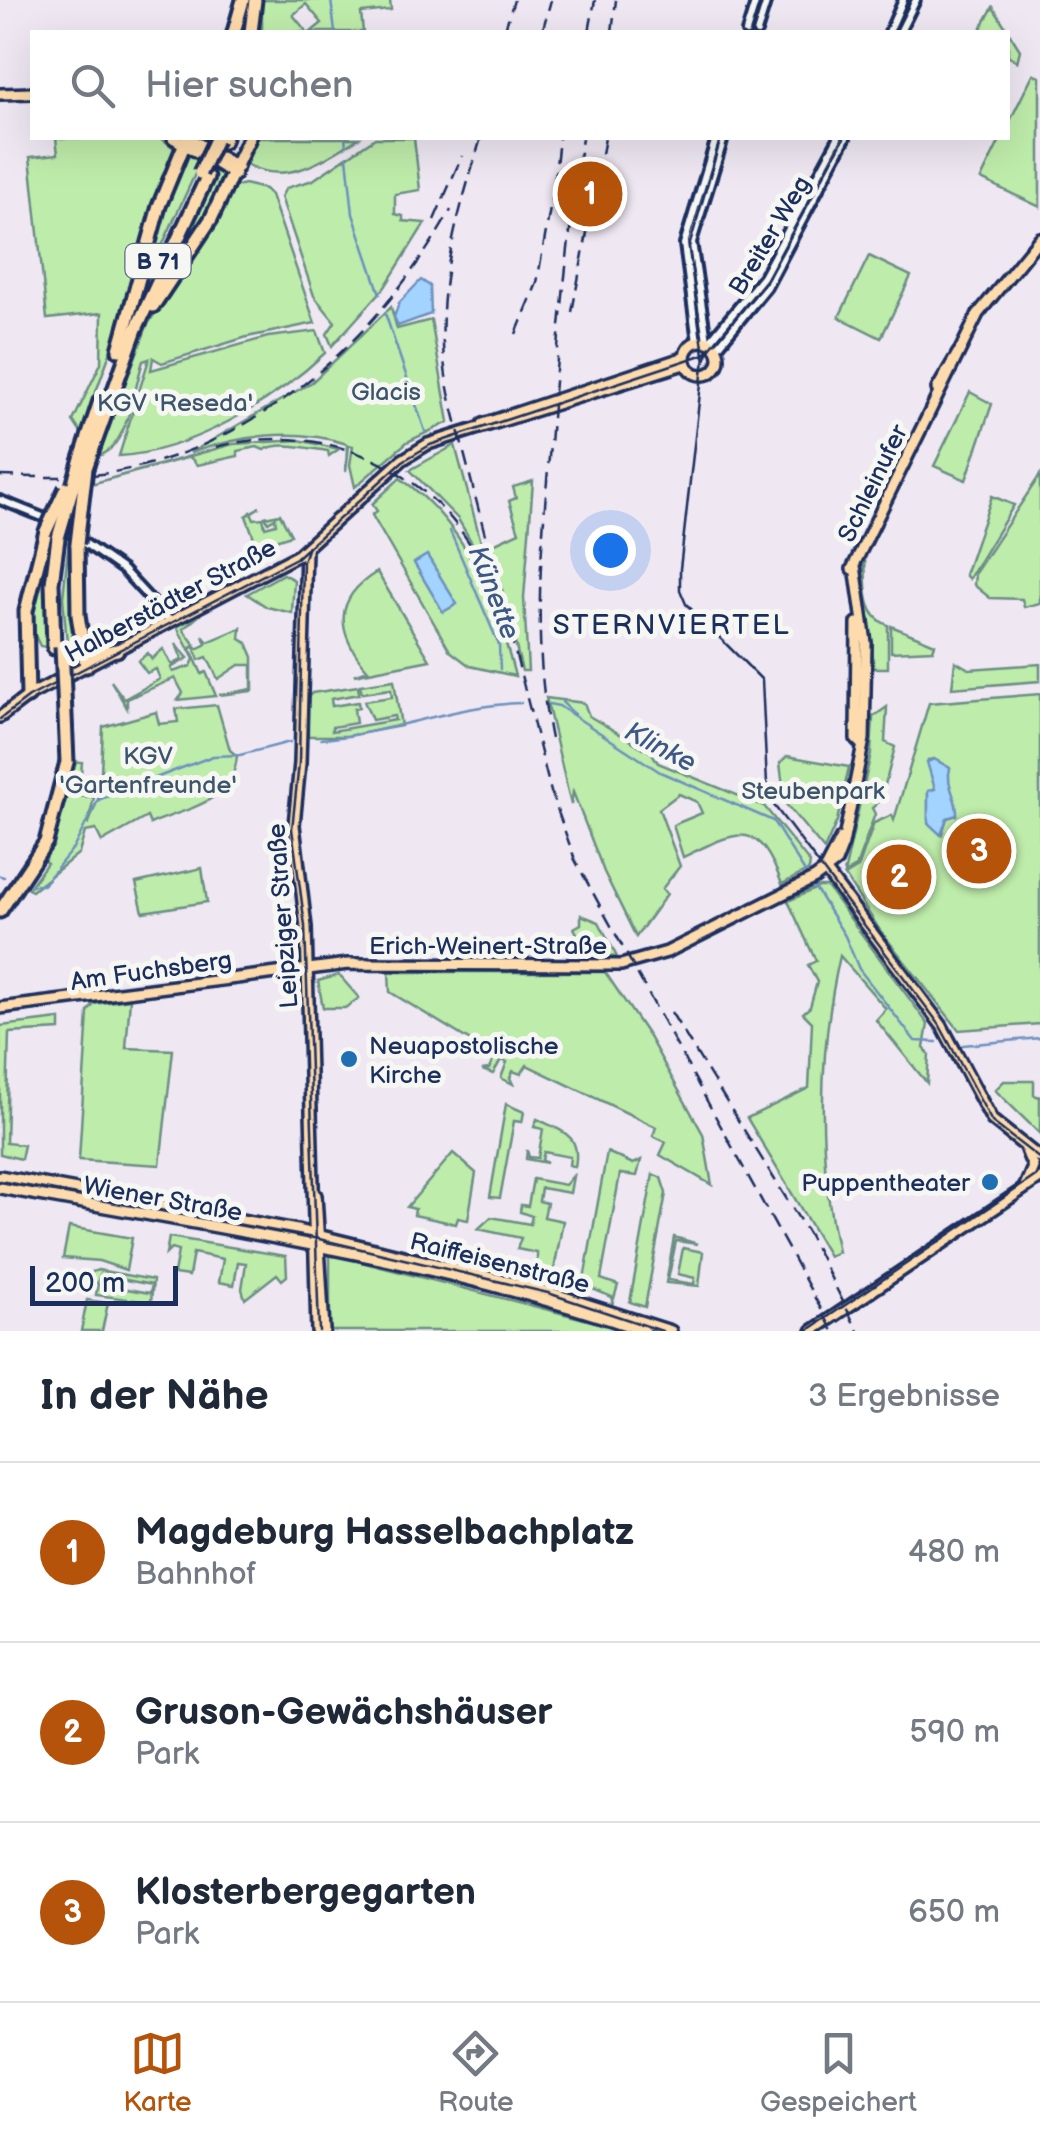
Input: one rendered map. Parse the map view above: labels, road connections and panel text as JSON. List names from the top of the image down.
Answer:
{
  "streets": {
    "highway": ["B 71"],
    "main road": [
      "Schleinufer",
      "Halberstädter Straße",
      "Leipziger Straße",
      "Erich-Weinert-Straße",
      "Am Fuchsberg",
      "Wiener Straße",
      "Raiffeisenstraße"
    ],
    "street": ["Breiter Weg"]
  },
  "crossings": [
    ["Breiter Weg", "Halberstädter Straße"],
    ["Schleinufer", "Erich-Weinert-Straße"],
    ["Halberstädter Straße", "Leipziger Straße"],
    ["Leipziger Straße", "Erich-Weinert-Straße"],
    ["Leipziger Straße", "Am Fuchsberg"],
    ["Leipziger Straße", "Wiener Straße"],
    ["Leipziger Straße", "Raiffeisenstraße"],
    ["Erich-Weinert-Straße", "Am Fuchsberg"],
    ["Wiener Straße", "Raiffeisenstraße"]
  ],
  "districts": ["STERNVIERTEL"],
  "water": ["Künette", "Klinke"],
  "parks": [
    "Glacis",
    "KGV 'Reseda'",
    "KGV 'Gartenfreunde'",
    "Steubenpark"
  ],
  "places": ["Neuapostolische Kirche", "Puppentheater"],
  "scale_bar": "200 m",
  "page": {
    "search": "Hier suchen",
    "pins": ["1", "3", "2"],
    "scale": "200 m",
    "heading": ["In der Nähe", "3 Ergebnisse"],
    "list": [
      {
        "mark": "1",
        "name": "Magdeburg Hasselbachplatz",
        "note": "Bahnhof",
        "value": "480 m"
      },
      {
        "mark": "2",
        "name": "Gruson-Gewächshäuser",
        "note": "Park",
        "value": "590 m"
      },
      {
        "mark": "3",
        "name": "Klosterbergegarten",
        "note": "Park",
        "value": "650 m"
      }
    ],
    "nav": ["Karte", "Route", "Gespeichert"]
  }
}
